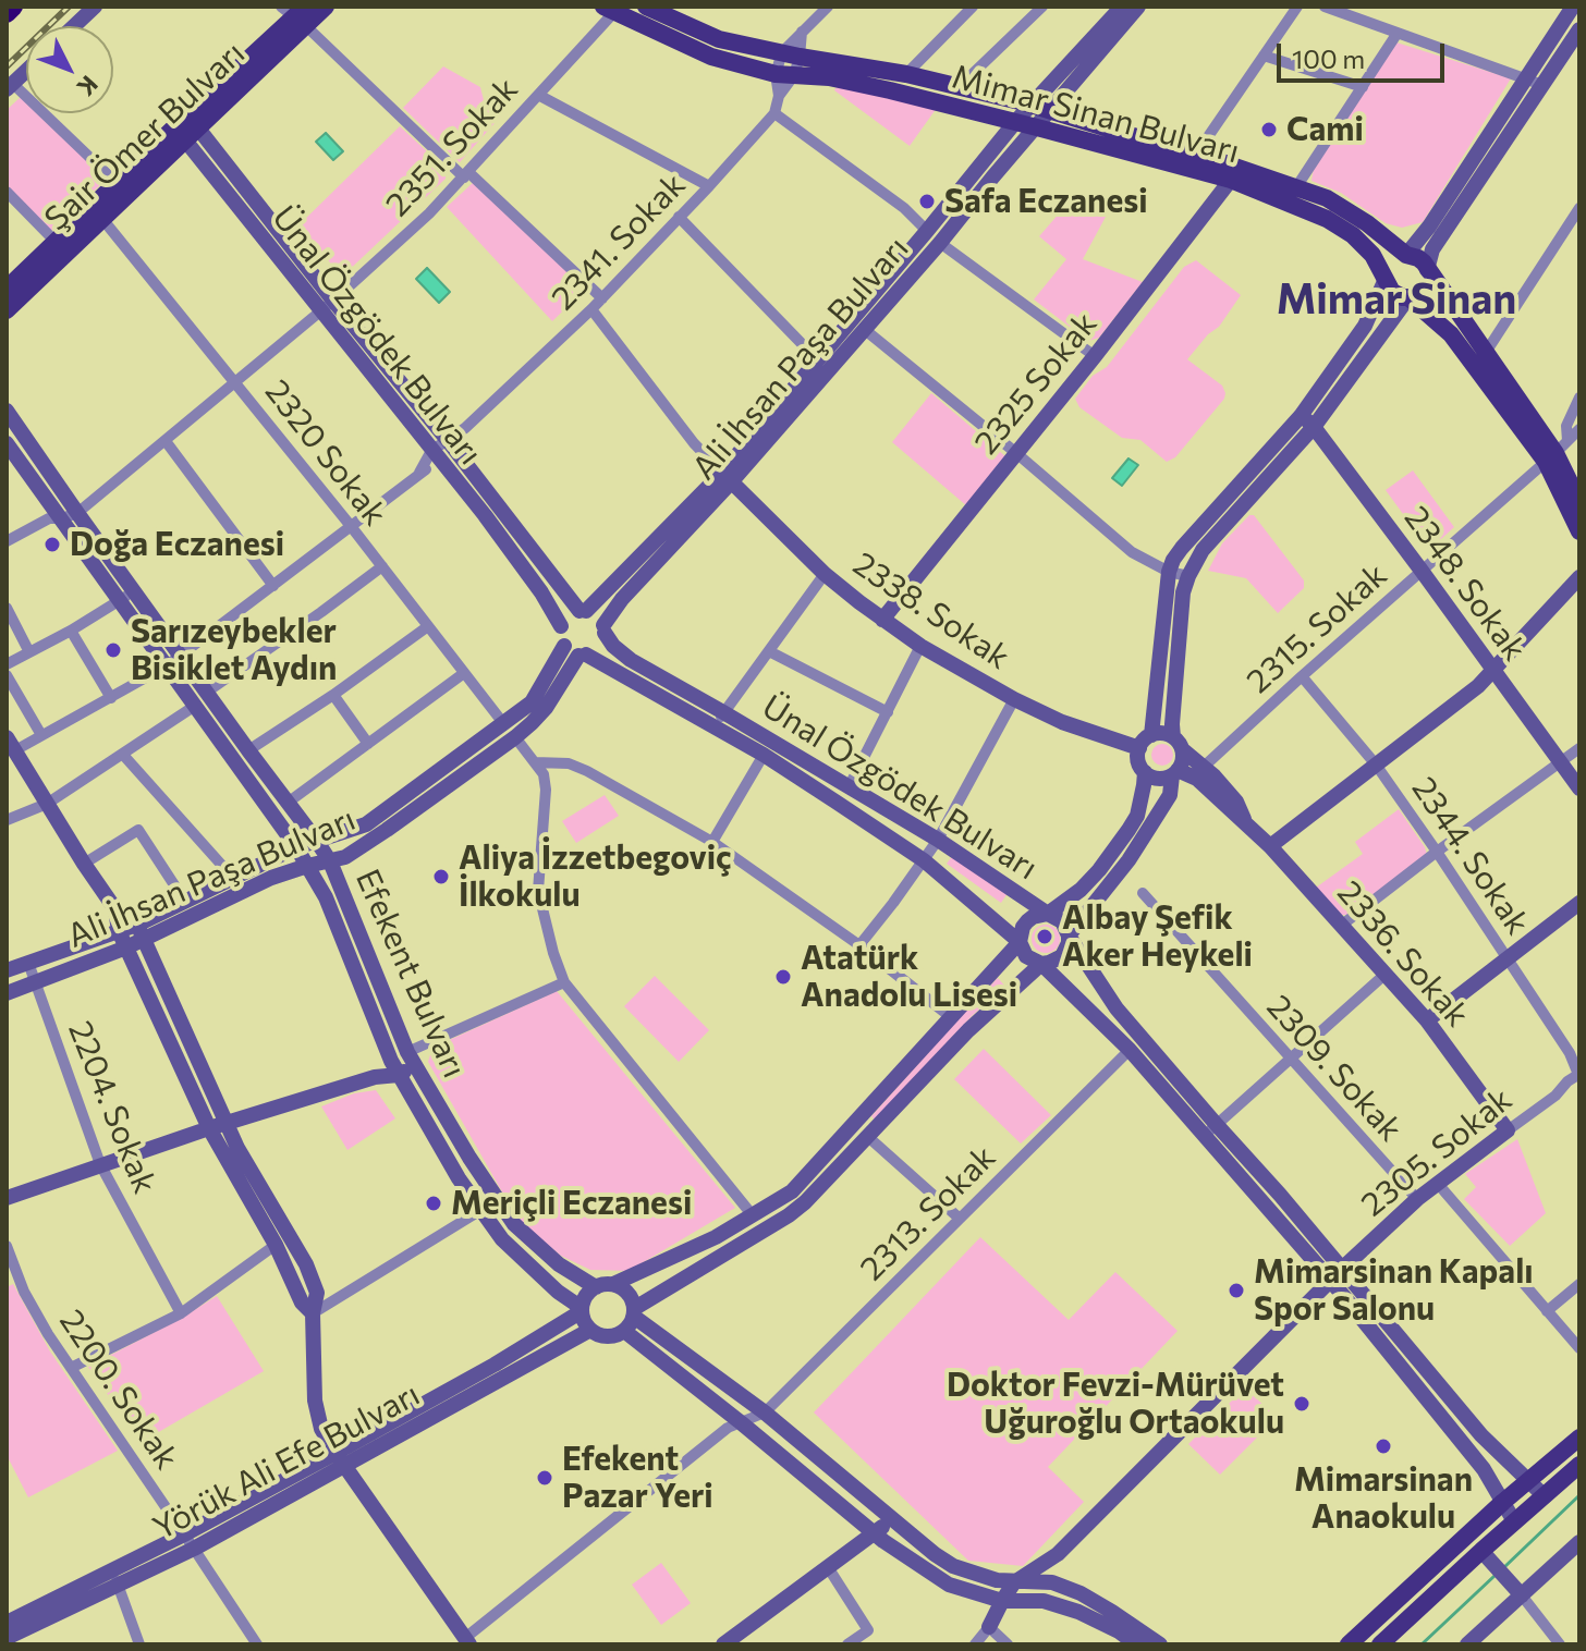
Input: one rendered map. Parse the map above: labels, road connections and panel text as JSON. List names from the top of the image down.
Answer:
{
  "streets": {
    "main road": [
      "Mimar Sinan Bulvarı",
      "Şair Ömer Bulvarı",
      "Ünal Özgödek Bulvarı",
      "Ali İhsan Paşa Bulvarı",
      "2325 Sokak",
      "2348. Sokak",
      "2338. Sokak",
      "2336. Sokak",
      "Efekent Bulvarı",
      "2305. Sokak",
      "Yörük Ali Efe Bulvarı"
    ],
    "street": [
      "2351. Sokak",
      "2341. Sokak",
      "2320 Sokak",
      "2315. Sokak",
      "2344. Sokak",
      "2309. Sokak",
      "2204. Sokak",
      "2313. Sokak",
      "2200. Sokak"
    ]
  },
  "crossings": [
    ["Mimar Sinan Bulvarı", "2351. Sokak"],
    ["Mimar Sinan Bulvarı", "2341. Sokak"],
    ["Mimar Sinan Bulvarı", "Ali İhsan Paşa Bulvarı"],
    ["Mimar Sinan Bulvarı", "2325 Sokak"],
    ["Mimar Sinan Bulvarı", "2315. Sokak"],
    ["Şair Ömer Bulvarı", "Ünal Özgödek Bulvarı"],
    ["Şair Ömer Bulvarı", "2320 Sokak"],
    ["2351. Sokak", "Ünal Özgödek Bulvarı"],
    ["2351. Sokak", "2320 Sokak"],
    ["2351. Sokak", "Efekent Bulvarı"],
    ["2341. Sokak", "Ünal Özgödek Bulvarı"],
    ["Ünal Özgödek Bulvarı", "Ali İhsan Paşa Bulvarı"],
    ["Ünal Özgödek Bulvarı", "2305. Sokak"],
    ["Ünal Özgödek Bulvarı", "2313. Sokak"],
    ["Ali İhsan Paşa Bulvarı", "2320 Sokak"],
    ["Ali İhsan Paşa Bulvarı", "2338. Sokak"],
    ["Ali İhsan Paşa Bulvarı", "Efekent Bulvarı"],
    ["Ali İhsan Paşa Bulvarı", "2204. Sokak"],
    ["2325 Sokak", "2338. Sokak"],
    ["2348. Sokak", "2315. Sokak"],
    ["2338. Sokak", "2336. Sokak"],
    ["2315. Sokak", "2344. Sokak"],
    ["2315. Sokak", "2336. Sokak"],
    ["2344. Sokak", "2305. Sokak"],
    ["2336. Sokak", "2305. Sokak"],
    ["Efekent Bulvarı", "Yörük Ali Efe Bulvarı"],
    ["2309. Sokak", "2305. Sokak"],
    ["2200. Sokak", "Yörük Ali Efe Bulvarı"]
  ],
  "districts": ["Mimar Sinan"],
  "places": [
    "Cami",
    "Safa Eczanesi",
    "Doğa Eczanesi",
    "Sarızeybekler Bisiklet Aydın",
    "Aliya İzzetbegoviç İlkokulu",
    "Albay Şefik Aker Heykeli",
    "Atatürk Anadolu Lisesi",
    "Meriçli Eczanesi",
    "Mimarsinan Kapalı Spor Salonu",
    "Doktor Fevzi-Mürüvet Uğuroğlu Ortaokulu",
    "Mimarsinan Anaokulu",
    "Efekent Pazar Yeri"
  ],
  "scale_bar": "100 m",
  "north": "bottom right"
}
